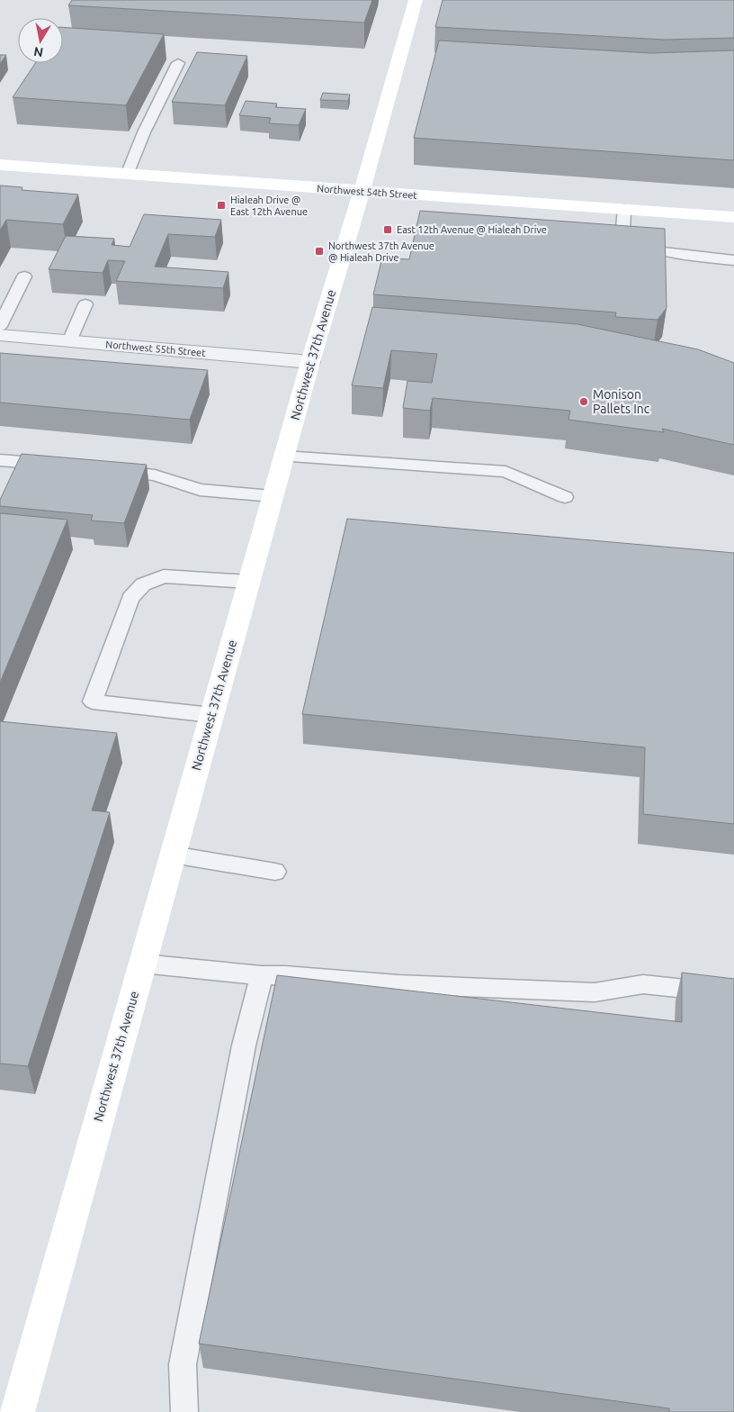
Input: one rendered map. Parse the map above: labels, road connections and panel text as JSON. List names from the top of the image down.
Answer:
{
  "streets": {
    "street": ["Northwest 54th Street", "Northwest 55th Street", "Northwest 37th Avenue"]
  },
  "crossings": [
    ["Northwest 54th Street", "Northwest 37th Avenue"],
    ["Northwest 55th Street", "Northwest 37th Avenue"]
  ],
  "places": {
    "transit": ["Hialeah Drive @ East 12th Avenue", "East 12th Avenue @ Hialeah Drive", "Northwest 37th Avenue @ Hialeah Drive"],
    "other": ["Monison Pallets Inc"]
  },
  "north": "bottom"
}
